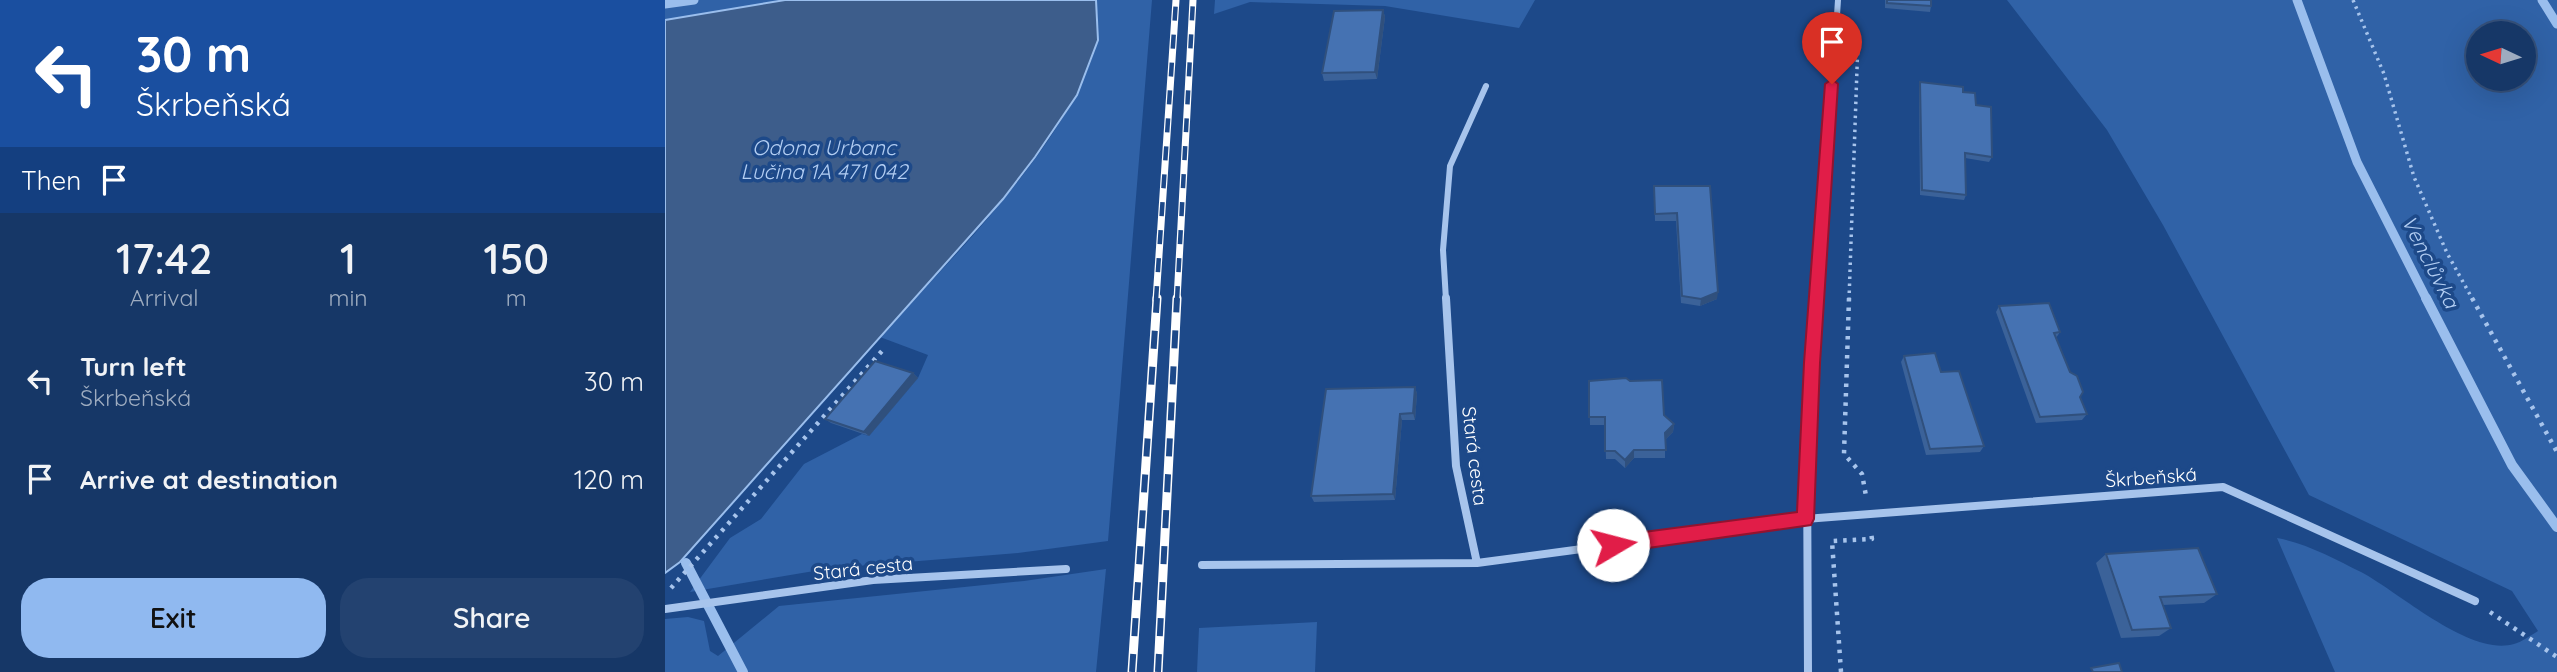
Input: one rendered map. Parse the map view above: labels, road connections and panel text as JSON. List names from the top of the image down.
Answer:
{
  "streets": {
    "street": ["Stará cesta", "Škrbeňská"]
  },
  "crossings": [
    ["Stará cesta", "Škrbeňská"]
  ],
  "water": ["Odona Urbanc Lučina 1A 471 042", "Venclůvka"],
  "north": "left",
  "page": {
    "turn": ["30 m", "Škrbeňská"],
    "then": "Then",
    "eta": [
      "17:42",
      "Arrival",
      "1",
      "min",
      "150",
      "m"
    ],
    "list": [
      {
        "name": "Turn left",
        "note": "Škrbeňská",
        "value": "30 m"
      },
      {
        "name": "Arrive at destination",
        "value": "120 m"
      }
    ],
    "buttons": ["Exit", "Share"]
  }
}
